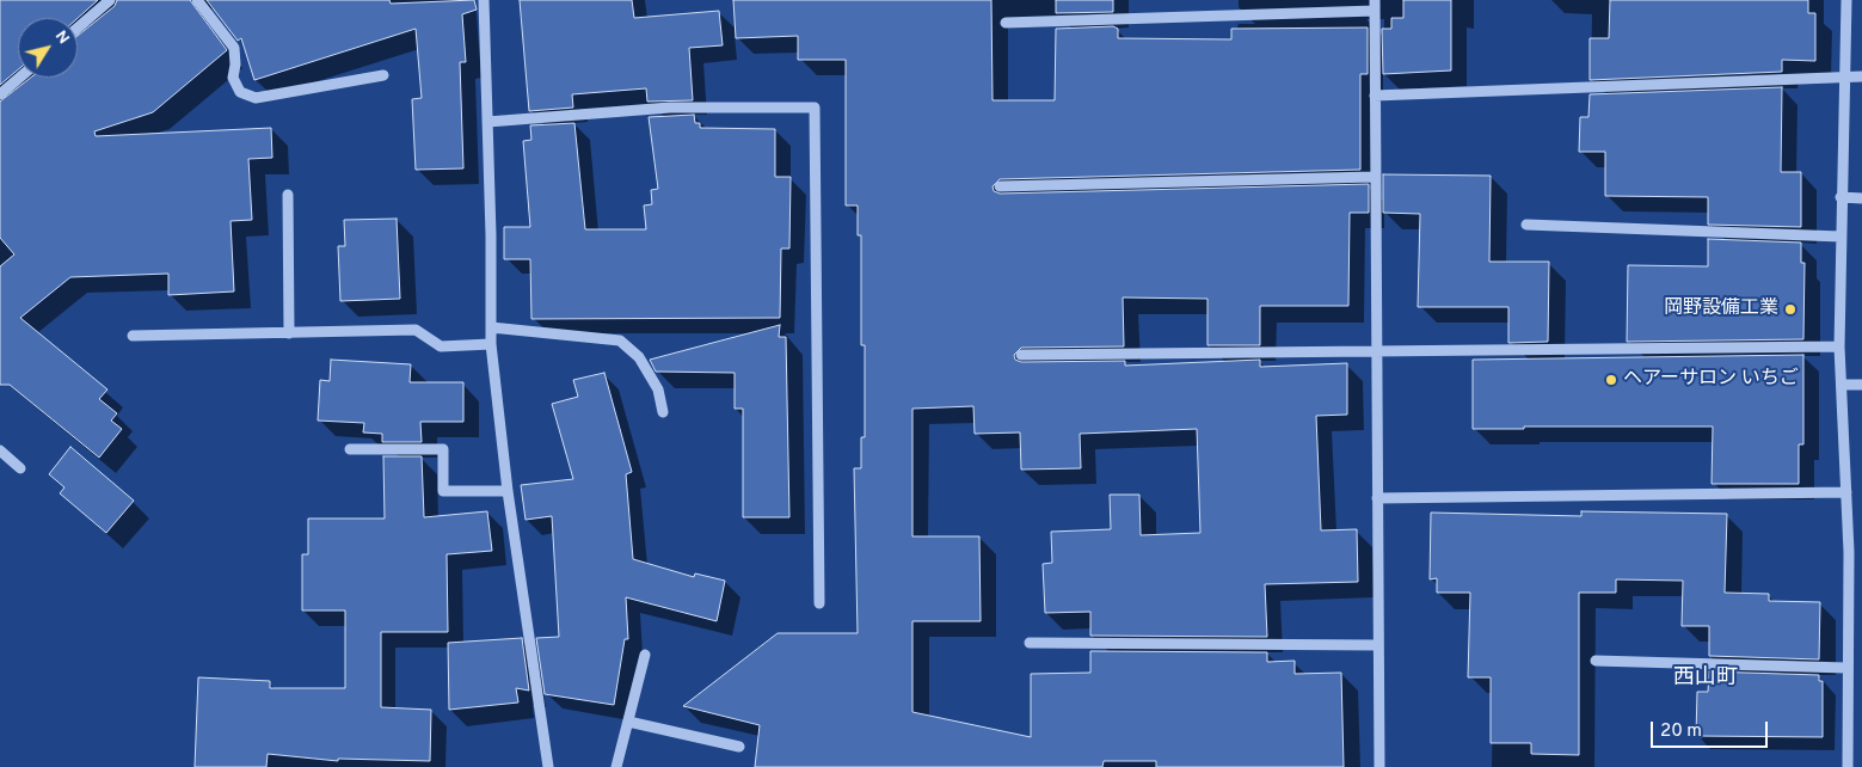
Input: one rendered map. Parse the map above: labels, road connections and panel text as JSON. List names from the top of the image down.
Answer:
{
  "districts": ["西山町"],
  "places": ["岡野設備工業", "ヘアーサロン いちご"],
  "scale_bar": "20 m",
  "north": "top right"
}
